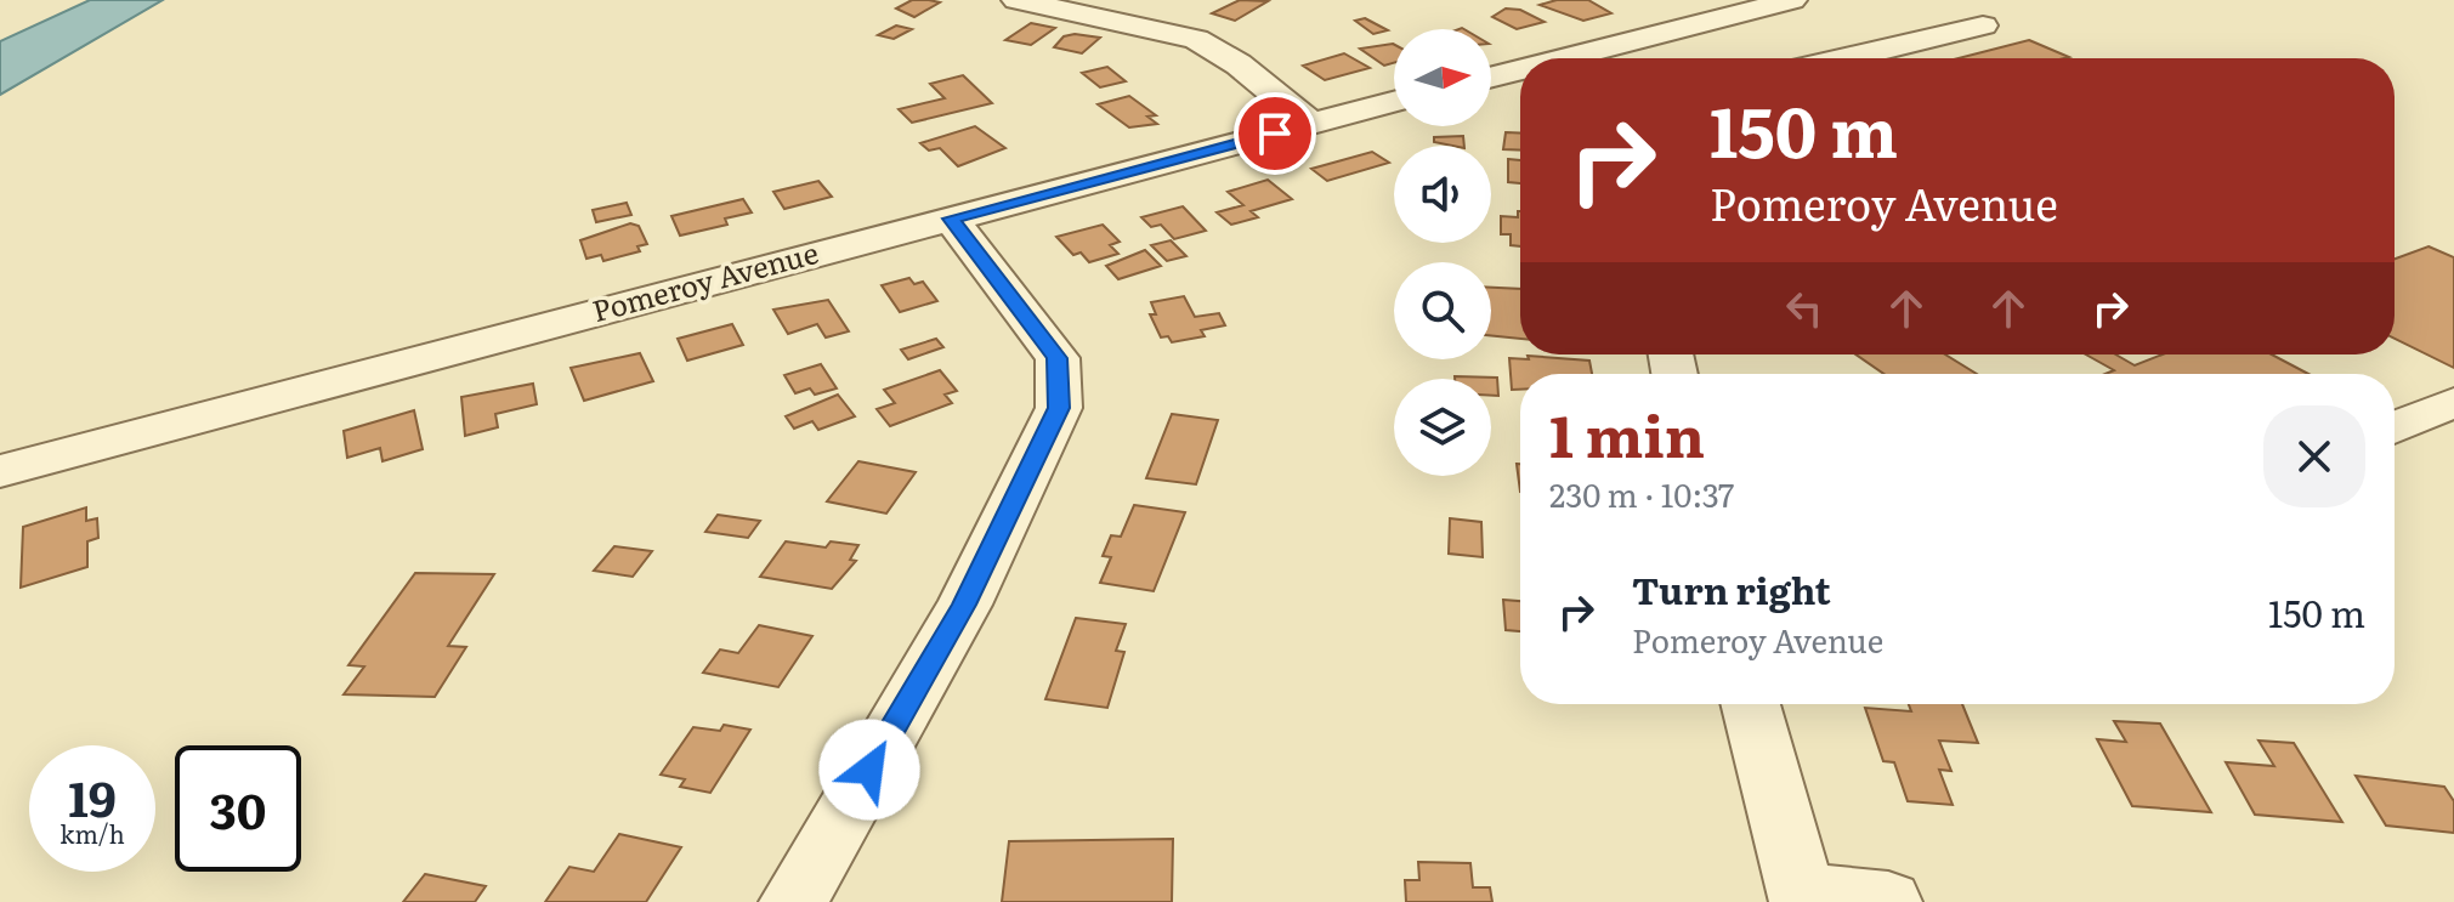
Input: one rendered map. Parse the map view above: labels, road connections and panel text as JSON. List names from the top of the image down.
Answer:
{
  "streets": {
    "street": ["Pomeroy Avenue"]
  },
  "north": "right",
  "page": {
    "turn": ["150 m", "Pomeroy Avenue"],
    "heading": ["1 min", "230 m · 10:37"],
    "list": [
      {
        "name": "Turn right",
        "note": "Pomeroy Avenue",
        "value": "150 m"
      }
    ],
    "speed": "19 km/h",
    "limit": "30"
  }
}
